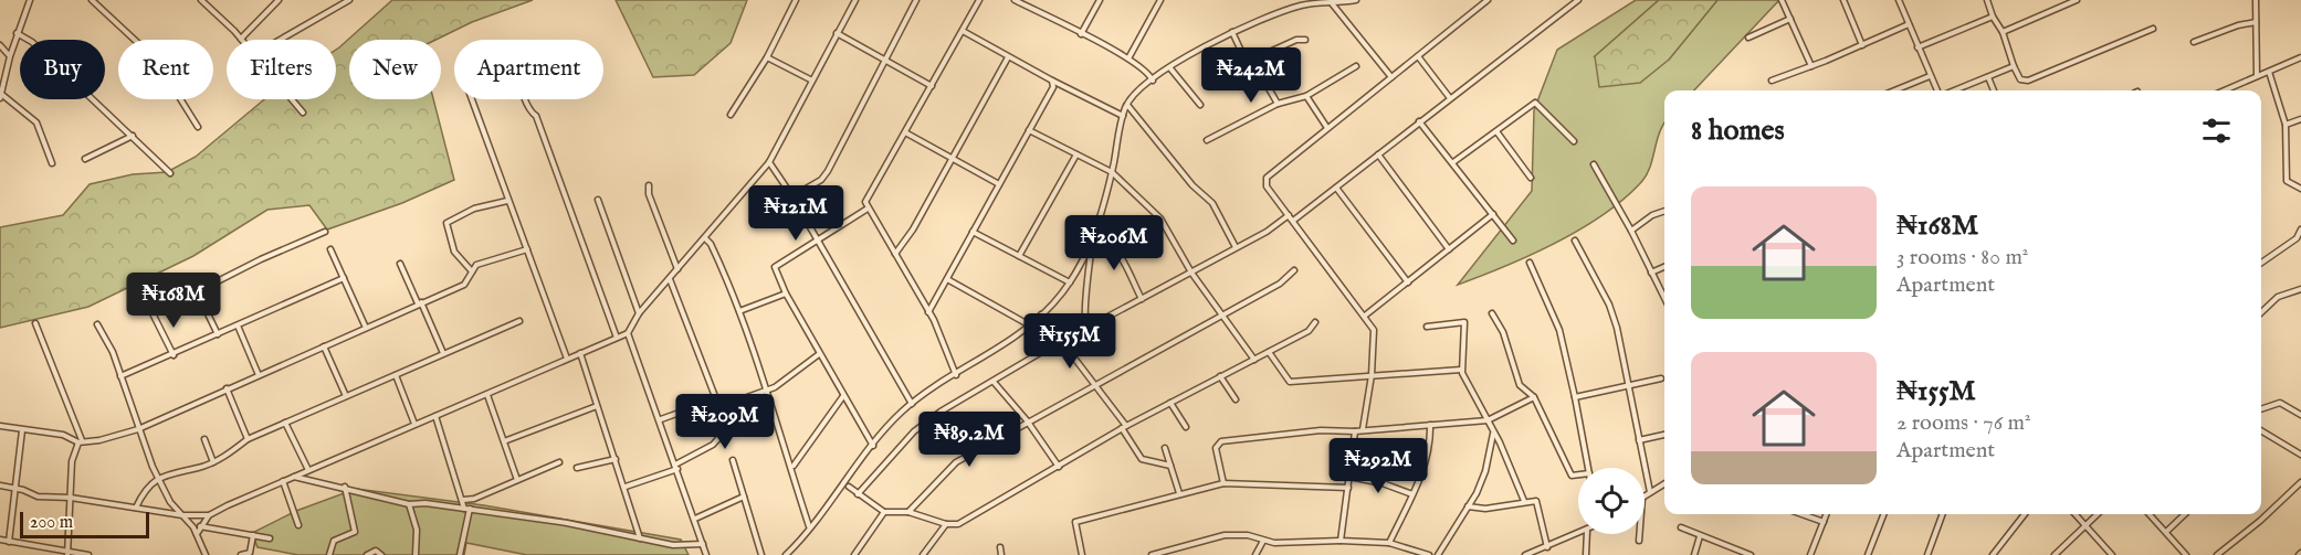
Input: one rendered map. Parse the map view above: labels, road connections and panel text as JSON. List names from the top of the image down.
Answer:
{
  "scale_bar": "200 m",
  "page": {
    "chip": [
      "Buy",
      "Rent",
      "Filters",
      "New",
      "Apartment"
    ],
    "price": [
      "₦242M",
      "₦121M",
      "₦206M",
      "₦168M",
      "₦155M",
      "₦209M",
      "₦89.2M",
      "₦292M"
    ],
    "heading": "8 homes",
    "list": [
      {
        "name": "₦168M",
        "note": "3 rooms · 80 m² · Apartment"
      },
      {
        "name": "₦155M",
        "note": "2 rooms · 76 m² · Apartment"
      }
    ],
    "scale": "200 m"
  }
}
